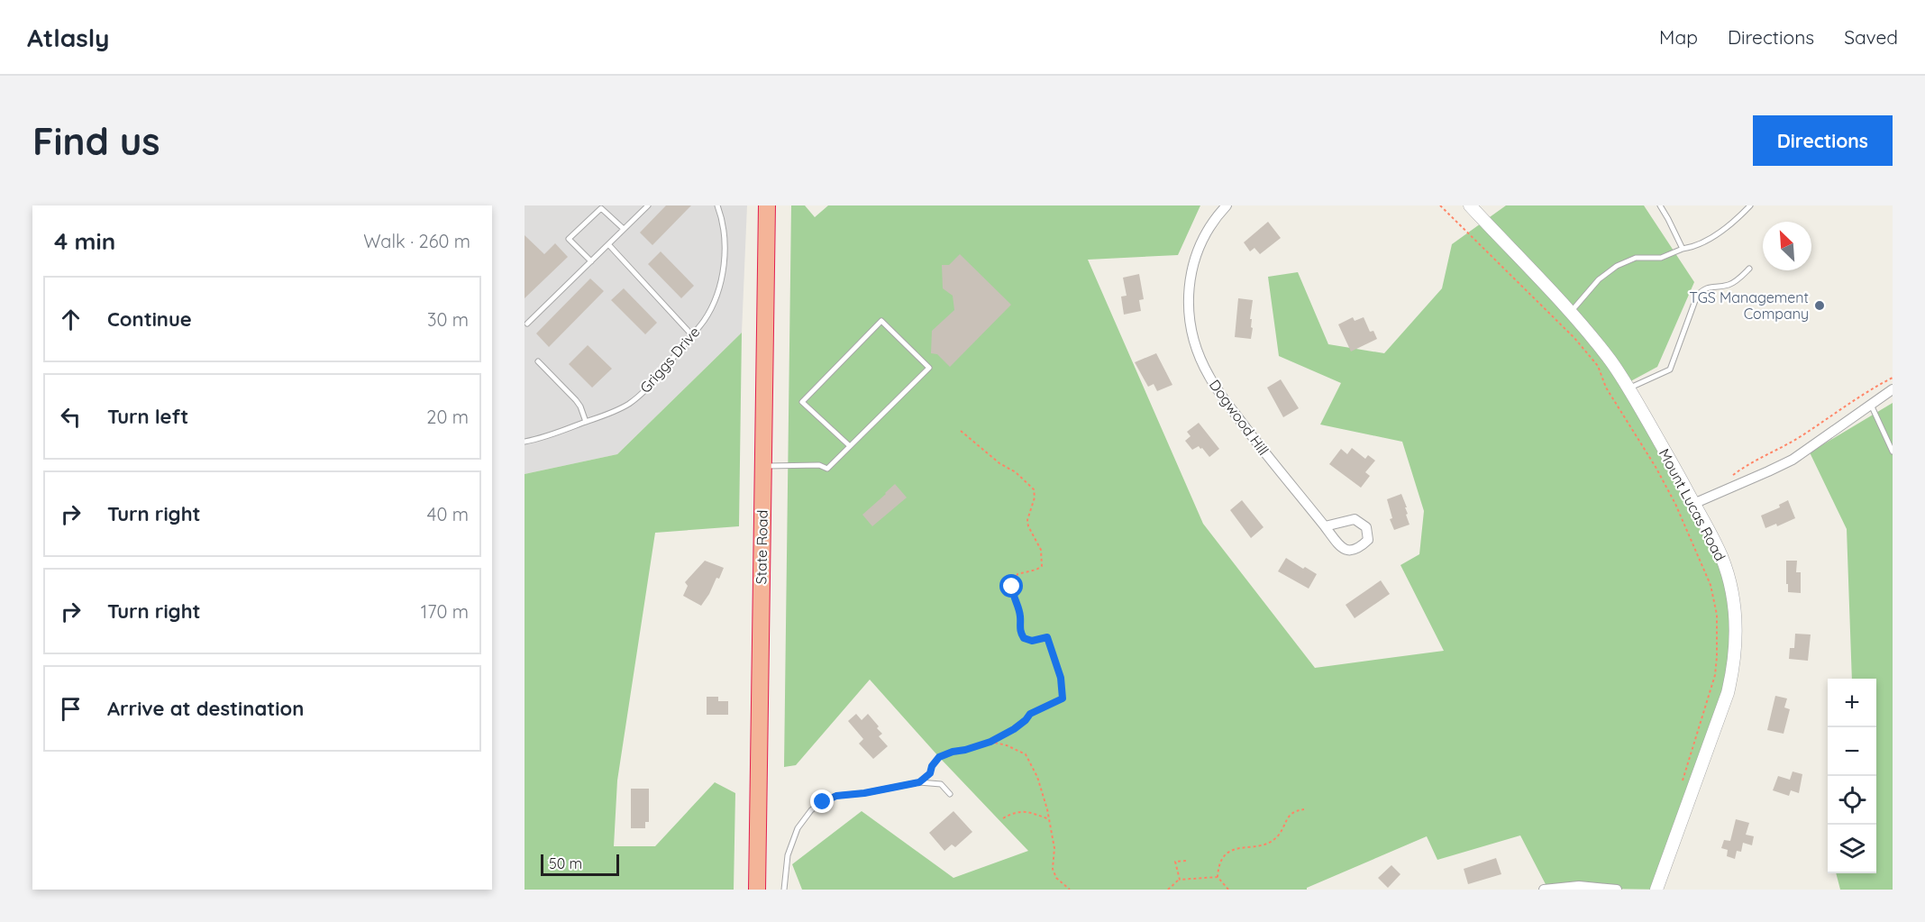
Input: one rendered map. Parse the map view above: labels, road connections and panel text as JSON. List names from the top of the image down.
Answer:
{
  "streets": {
    "highway": ["State Road"],
    "street": ["Dogwood Hill", "Mount Lucas Road"],
    "lane": ["Griggs Drive"]
  },
  "places": ["TGS Management Company"],
  "scale_bar": "50 m",
  "north": "top left",
  "page": {
    "header": "Atlasly",
    "nav": ["Map", "Directions", "Saved"],
    "buttons": "Directions",
    "title": "Find us",
    "heading": ["4 min", "Walk · 260 m"],
    "list": [
      ["Continue", "30 m"],
      ["Turn left", "20 m"],
      ["Turn right", "40 m"],
      ["Turn right", "170 m"],
      "Arrive at destination"
    ],
    "map_buttons": ["+", "−"],
    "scale": "50 m"
  }
}
